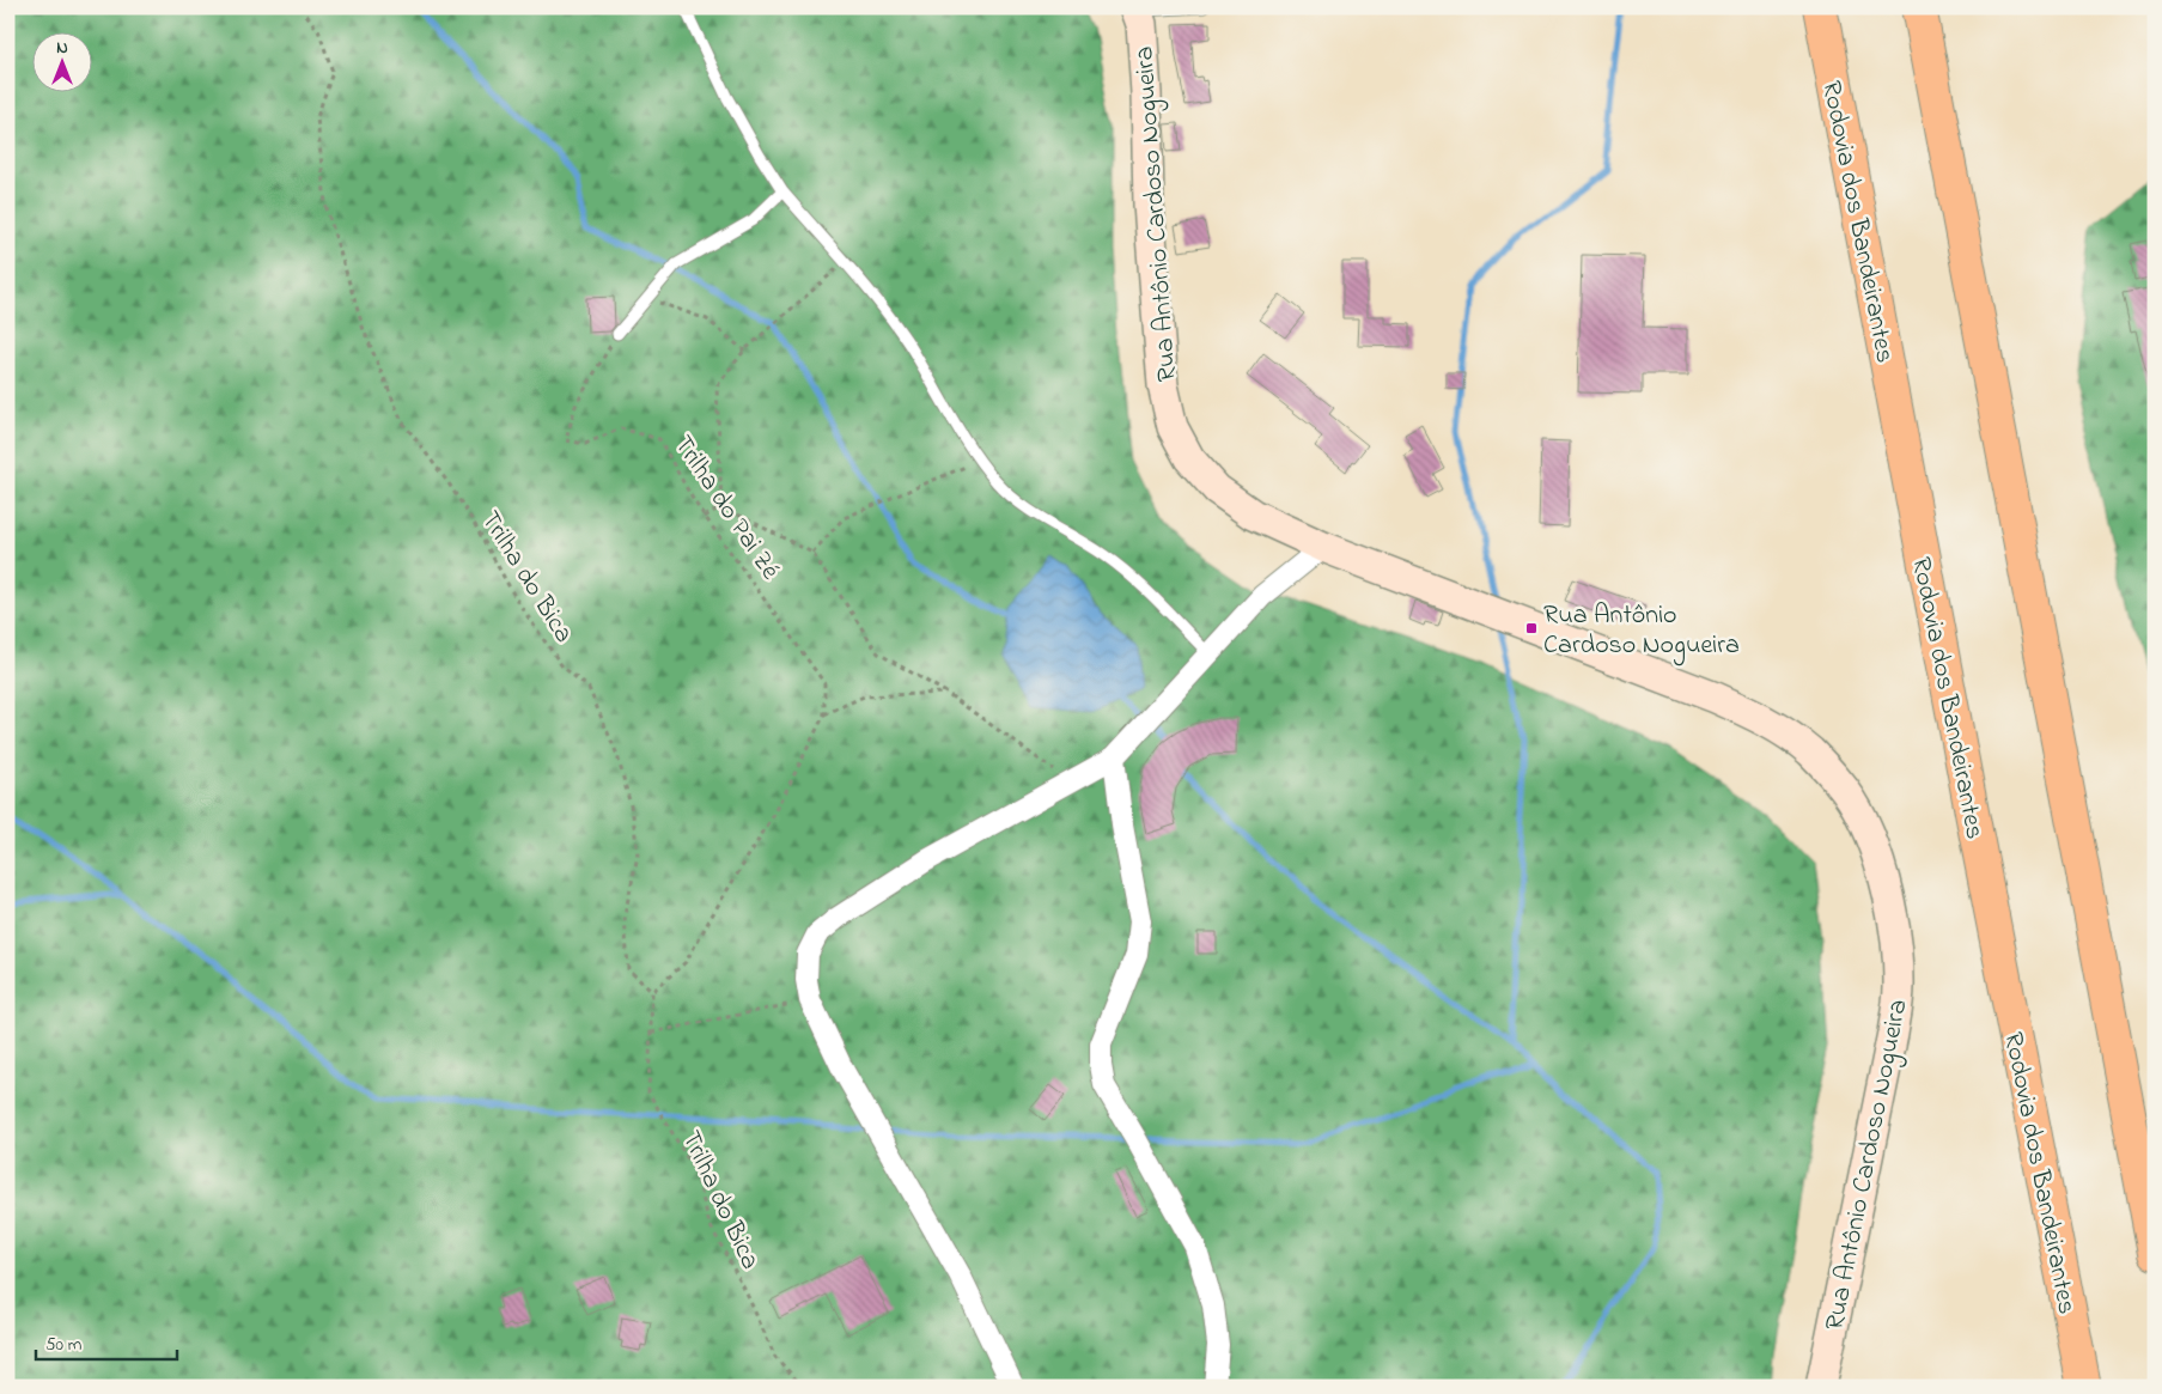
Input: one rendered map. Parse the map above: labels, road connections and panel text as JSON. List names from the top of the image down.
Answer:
{
  "streets": {
    "highway": ["Rodovia dos Bandeirantes"],
    "main road": ["Rua Antônio Cardoso Nogueira"],
    "path": ["Trilha do Pai Zé", "Trilha do Bica"]
  },
  "crossings": [
    ["Trilha do Pai Zé", "Trilha do Bica"]
  ],
  "places": {
    "transit": ["Rua Antônio Cardoso Nogueira"]
  },
  "scale_bar": "50 m",
  "north": "top"
}
